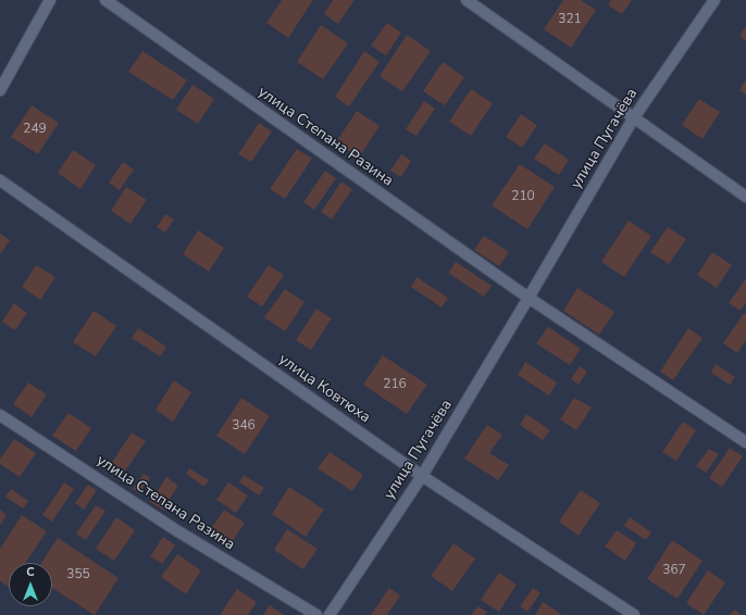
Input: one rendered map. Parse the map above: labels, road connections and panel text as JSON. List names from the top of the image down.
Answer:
{
  "streets": {
    "street": ["улица Степана Разина", "улица Пугачёва", "улица Ковтюха"]
  },
  "crossings": [
    ["улица Степана Разина", "улица Пугачёва"],
    ["улица Пугачёва", "улица Ковтюха"]
  ],
  "house_numbers": [
    "321",
    "249",
    "210",
    "216",
    "346",
    "367",
    "355"
  ],
  "north": "top"
}
